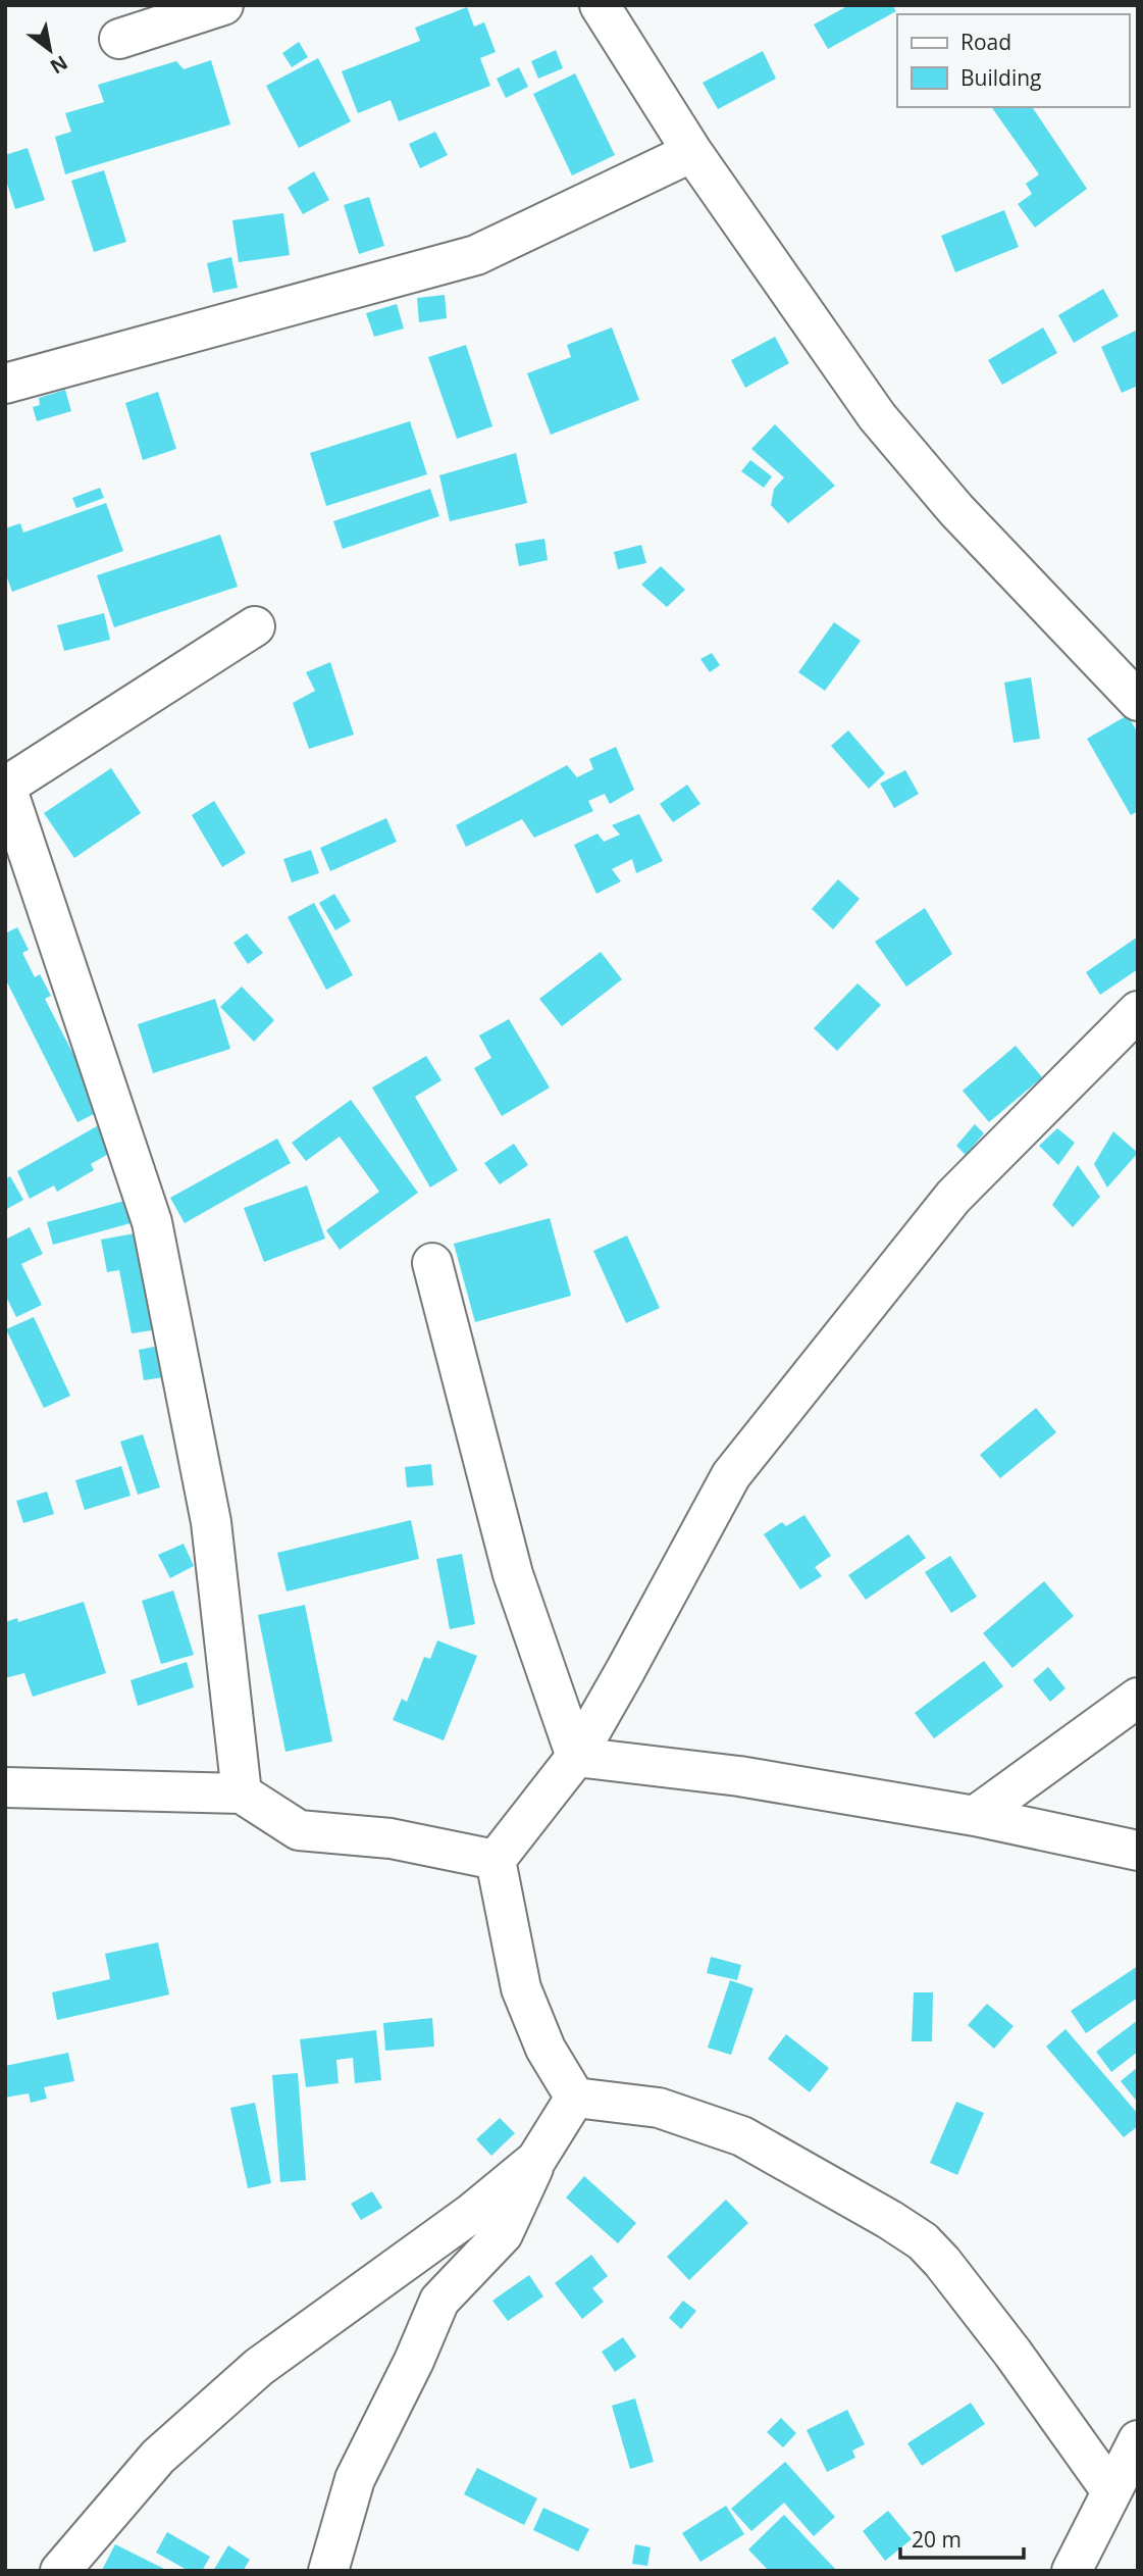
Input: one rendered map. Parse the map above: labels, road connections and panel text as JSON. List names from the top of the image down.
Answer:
{
  "legend": ["Road", "Building"],
  "scale_bar": "20 m",
  "north": "bottom right"
}
